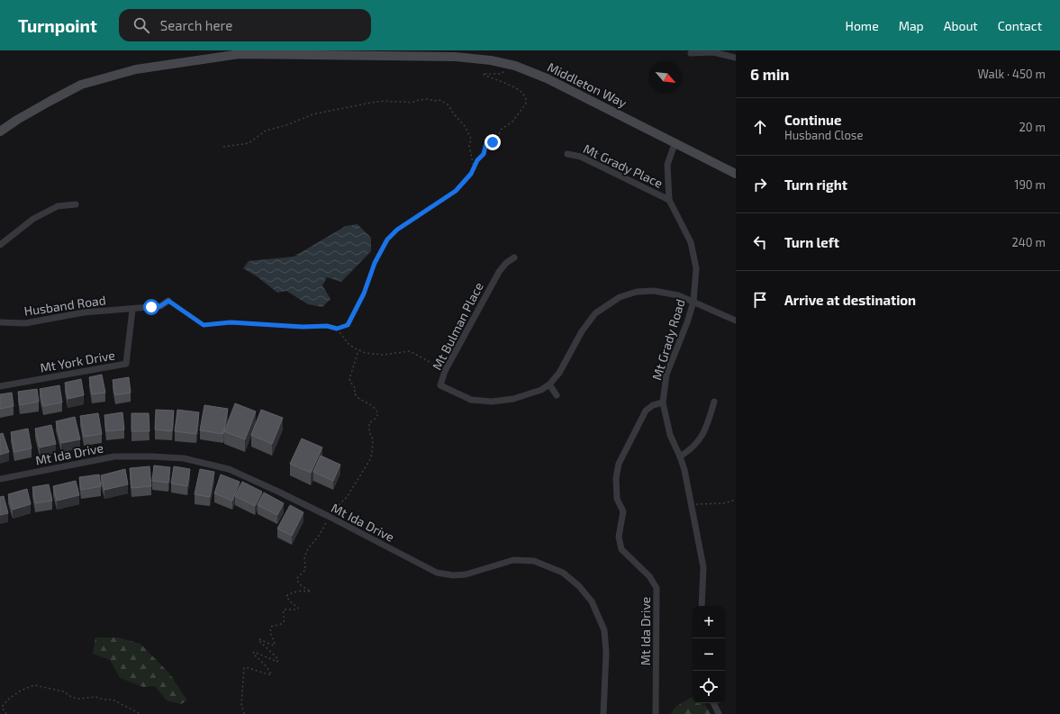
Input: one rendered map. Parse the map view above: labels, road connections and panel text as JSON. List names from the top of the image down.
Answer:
{
  "streets": {
    "street": [
      "Middleton Way",
      "Mt Grady Place",
      "Husband Road",
      "Mt Bulman Place",
      "Mt Grady Road",
      "Mt York Drive",
      "Mt Ida Drive"
    ]
  },
  "crossings": [
    ["Middleton Way", "Mt Grady Road"],
    ["Mt Grady Place", "Mt Grady Road"],
    ["Husband Road", "Mt York Drive"],
    ["Mt Bulman Place", "Mt Grady Road"],
    ["Mt Grady Road", "Mt Ida Drive"]
  ],
  "north": "bottom right",
  "page": {
    "header": "Turnpoint",
    "search": "Search here",
    "nav": [
      "Home",
      "Map",
      "About",
      "Contact"
    ],
    "heading": ["6 min", "Walk · 450 m"],
    "list": [
      ["Continue", "Husband Close", "20 m"],
      ["Turn right", "190 m"],
      ["Turn left", "240 m"],
      "Arrive at destination"
    ],
    "map_buttons": ["+", "−"]
  }
}
